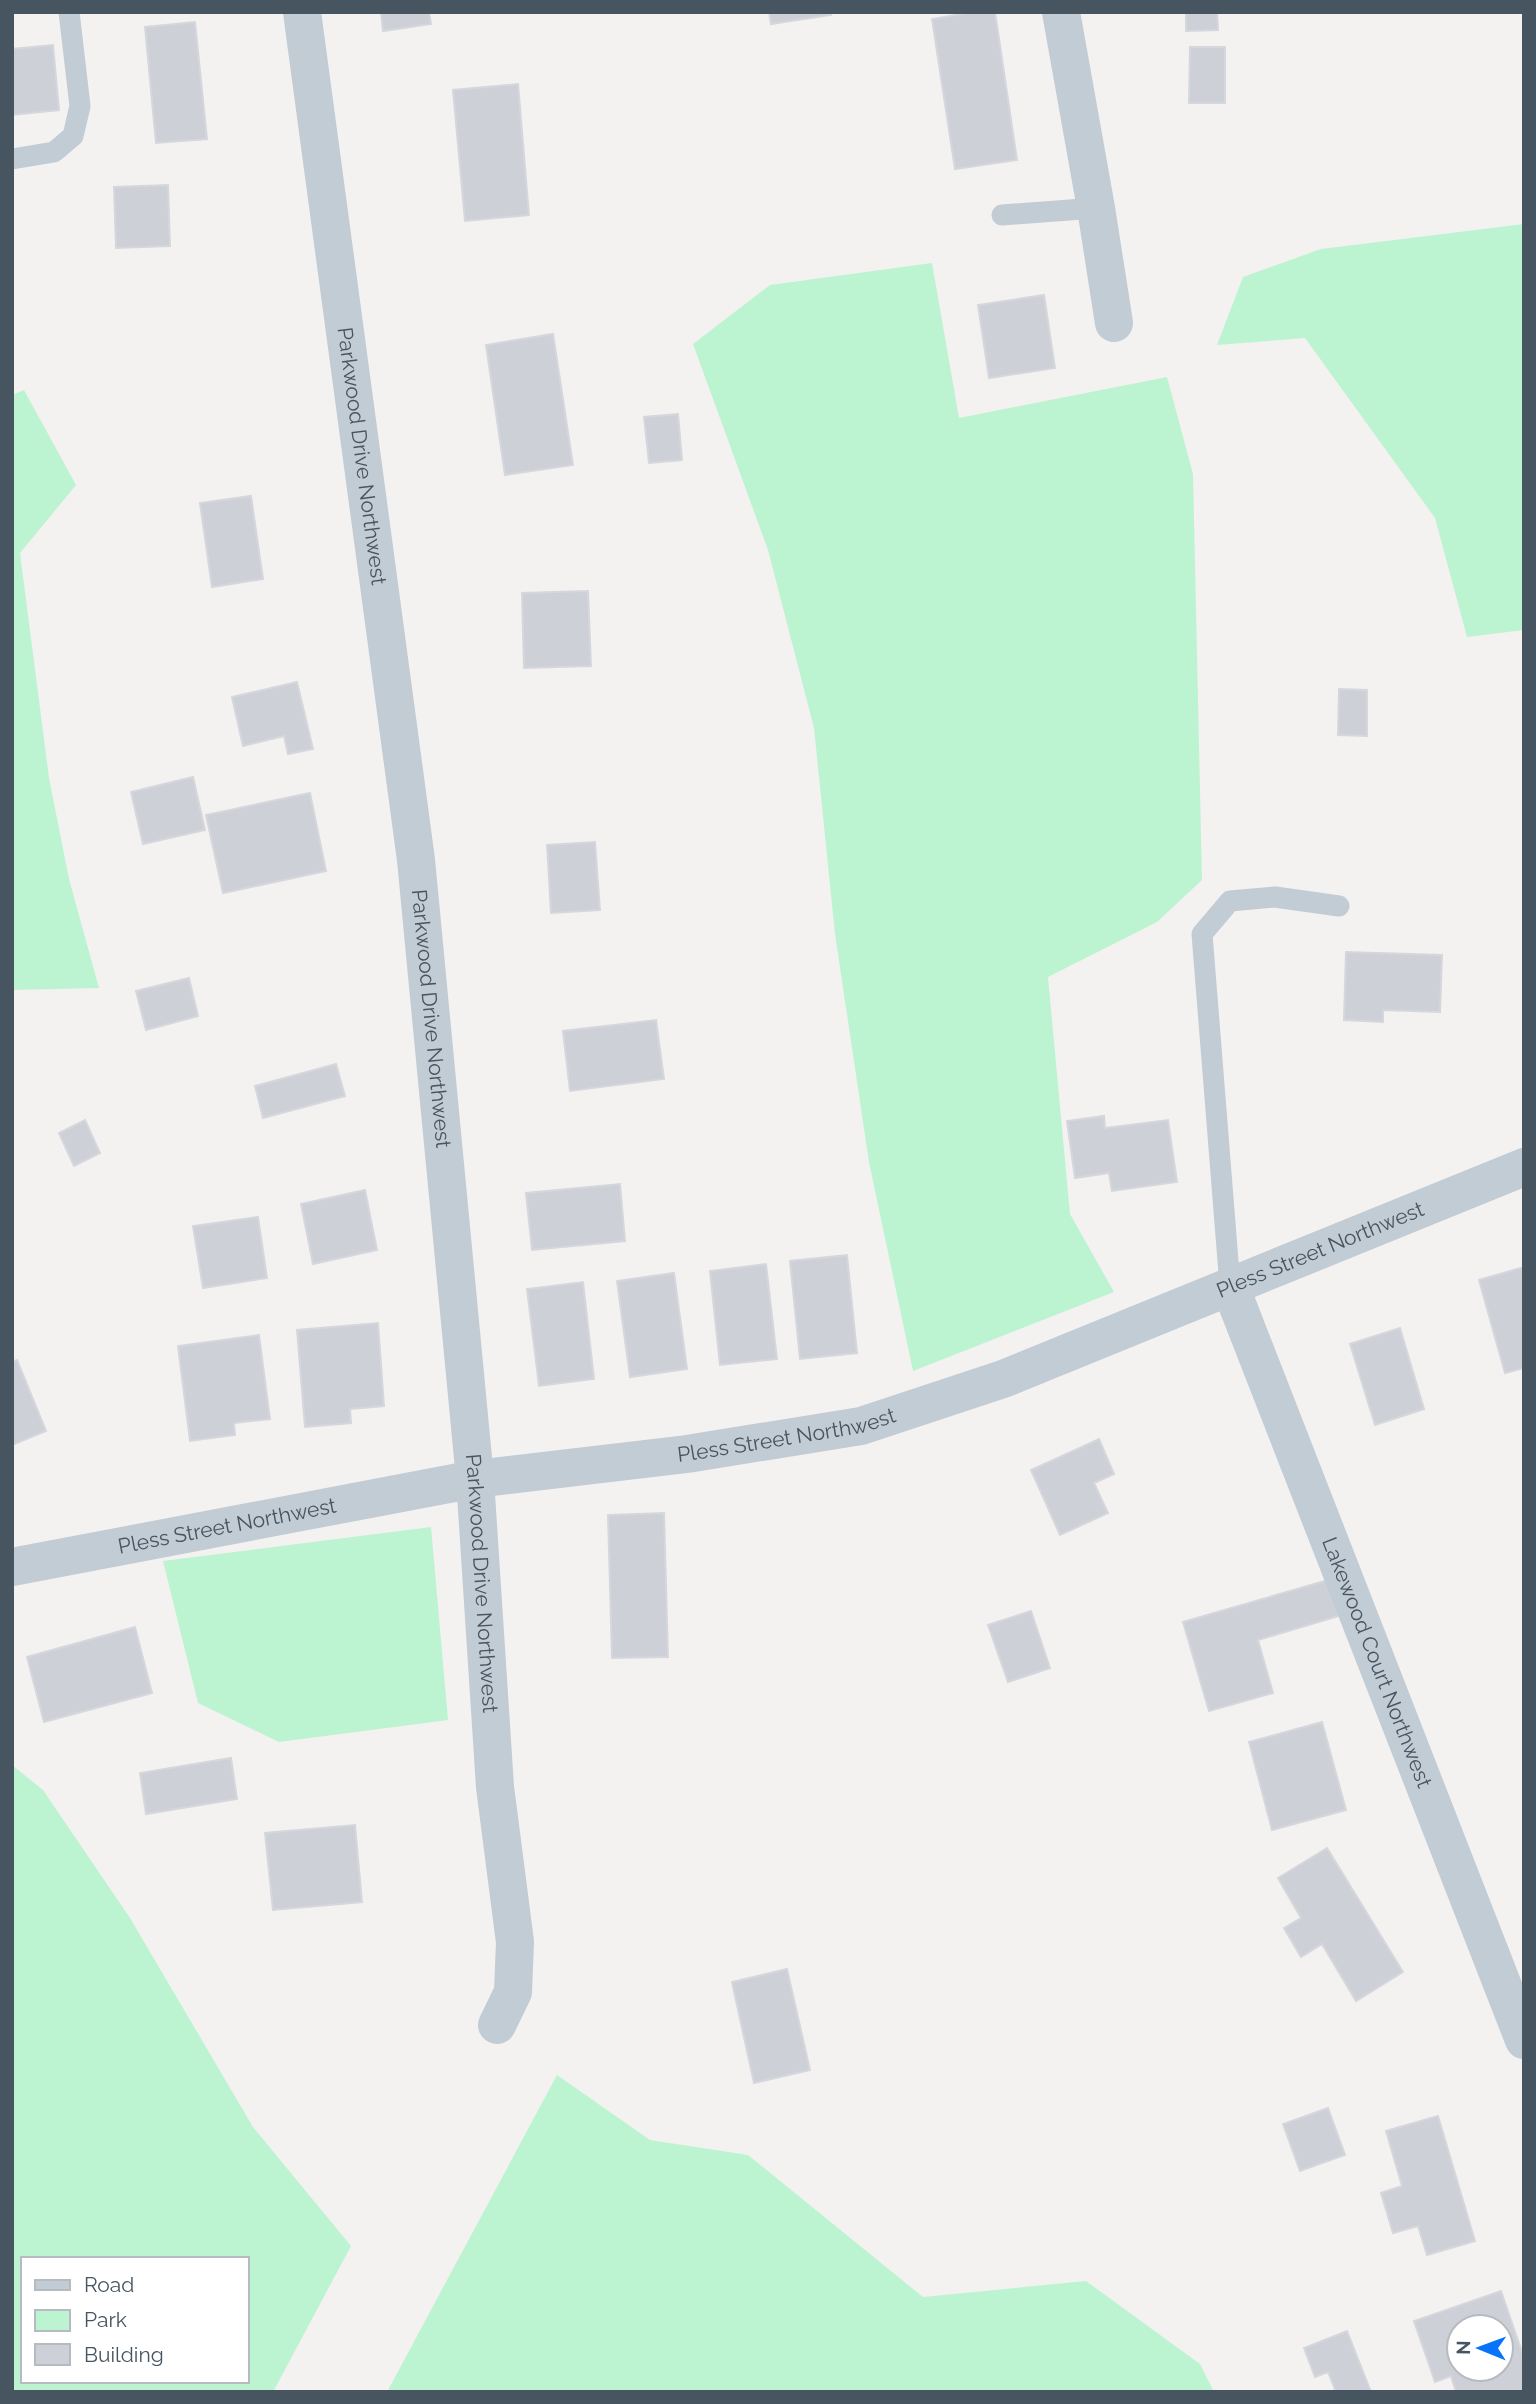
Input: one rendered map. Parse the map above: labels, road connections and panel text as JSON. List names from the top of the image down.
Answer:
{
  "streets": {
    "street": ["Parkwood Drive Northwest", "Pless Street Northwest", "Lakewood Court Northwest"]
  },
  "crossings": [
    ["Parkwood Drive Northwest", "Pless Street Northwest"],
    ["Pless Street Northwest", "Lakewood Court Northwest"]
  ],
  "legend": ["Road", "Park", "Building"],
  "north": "left"
}
